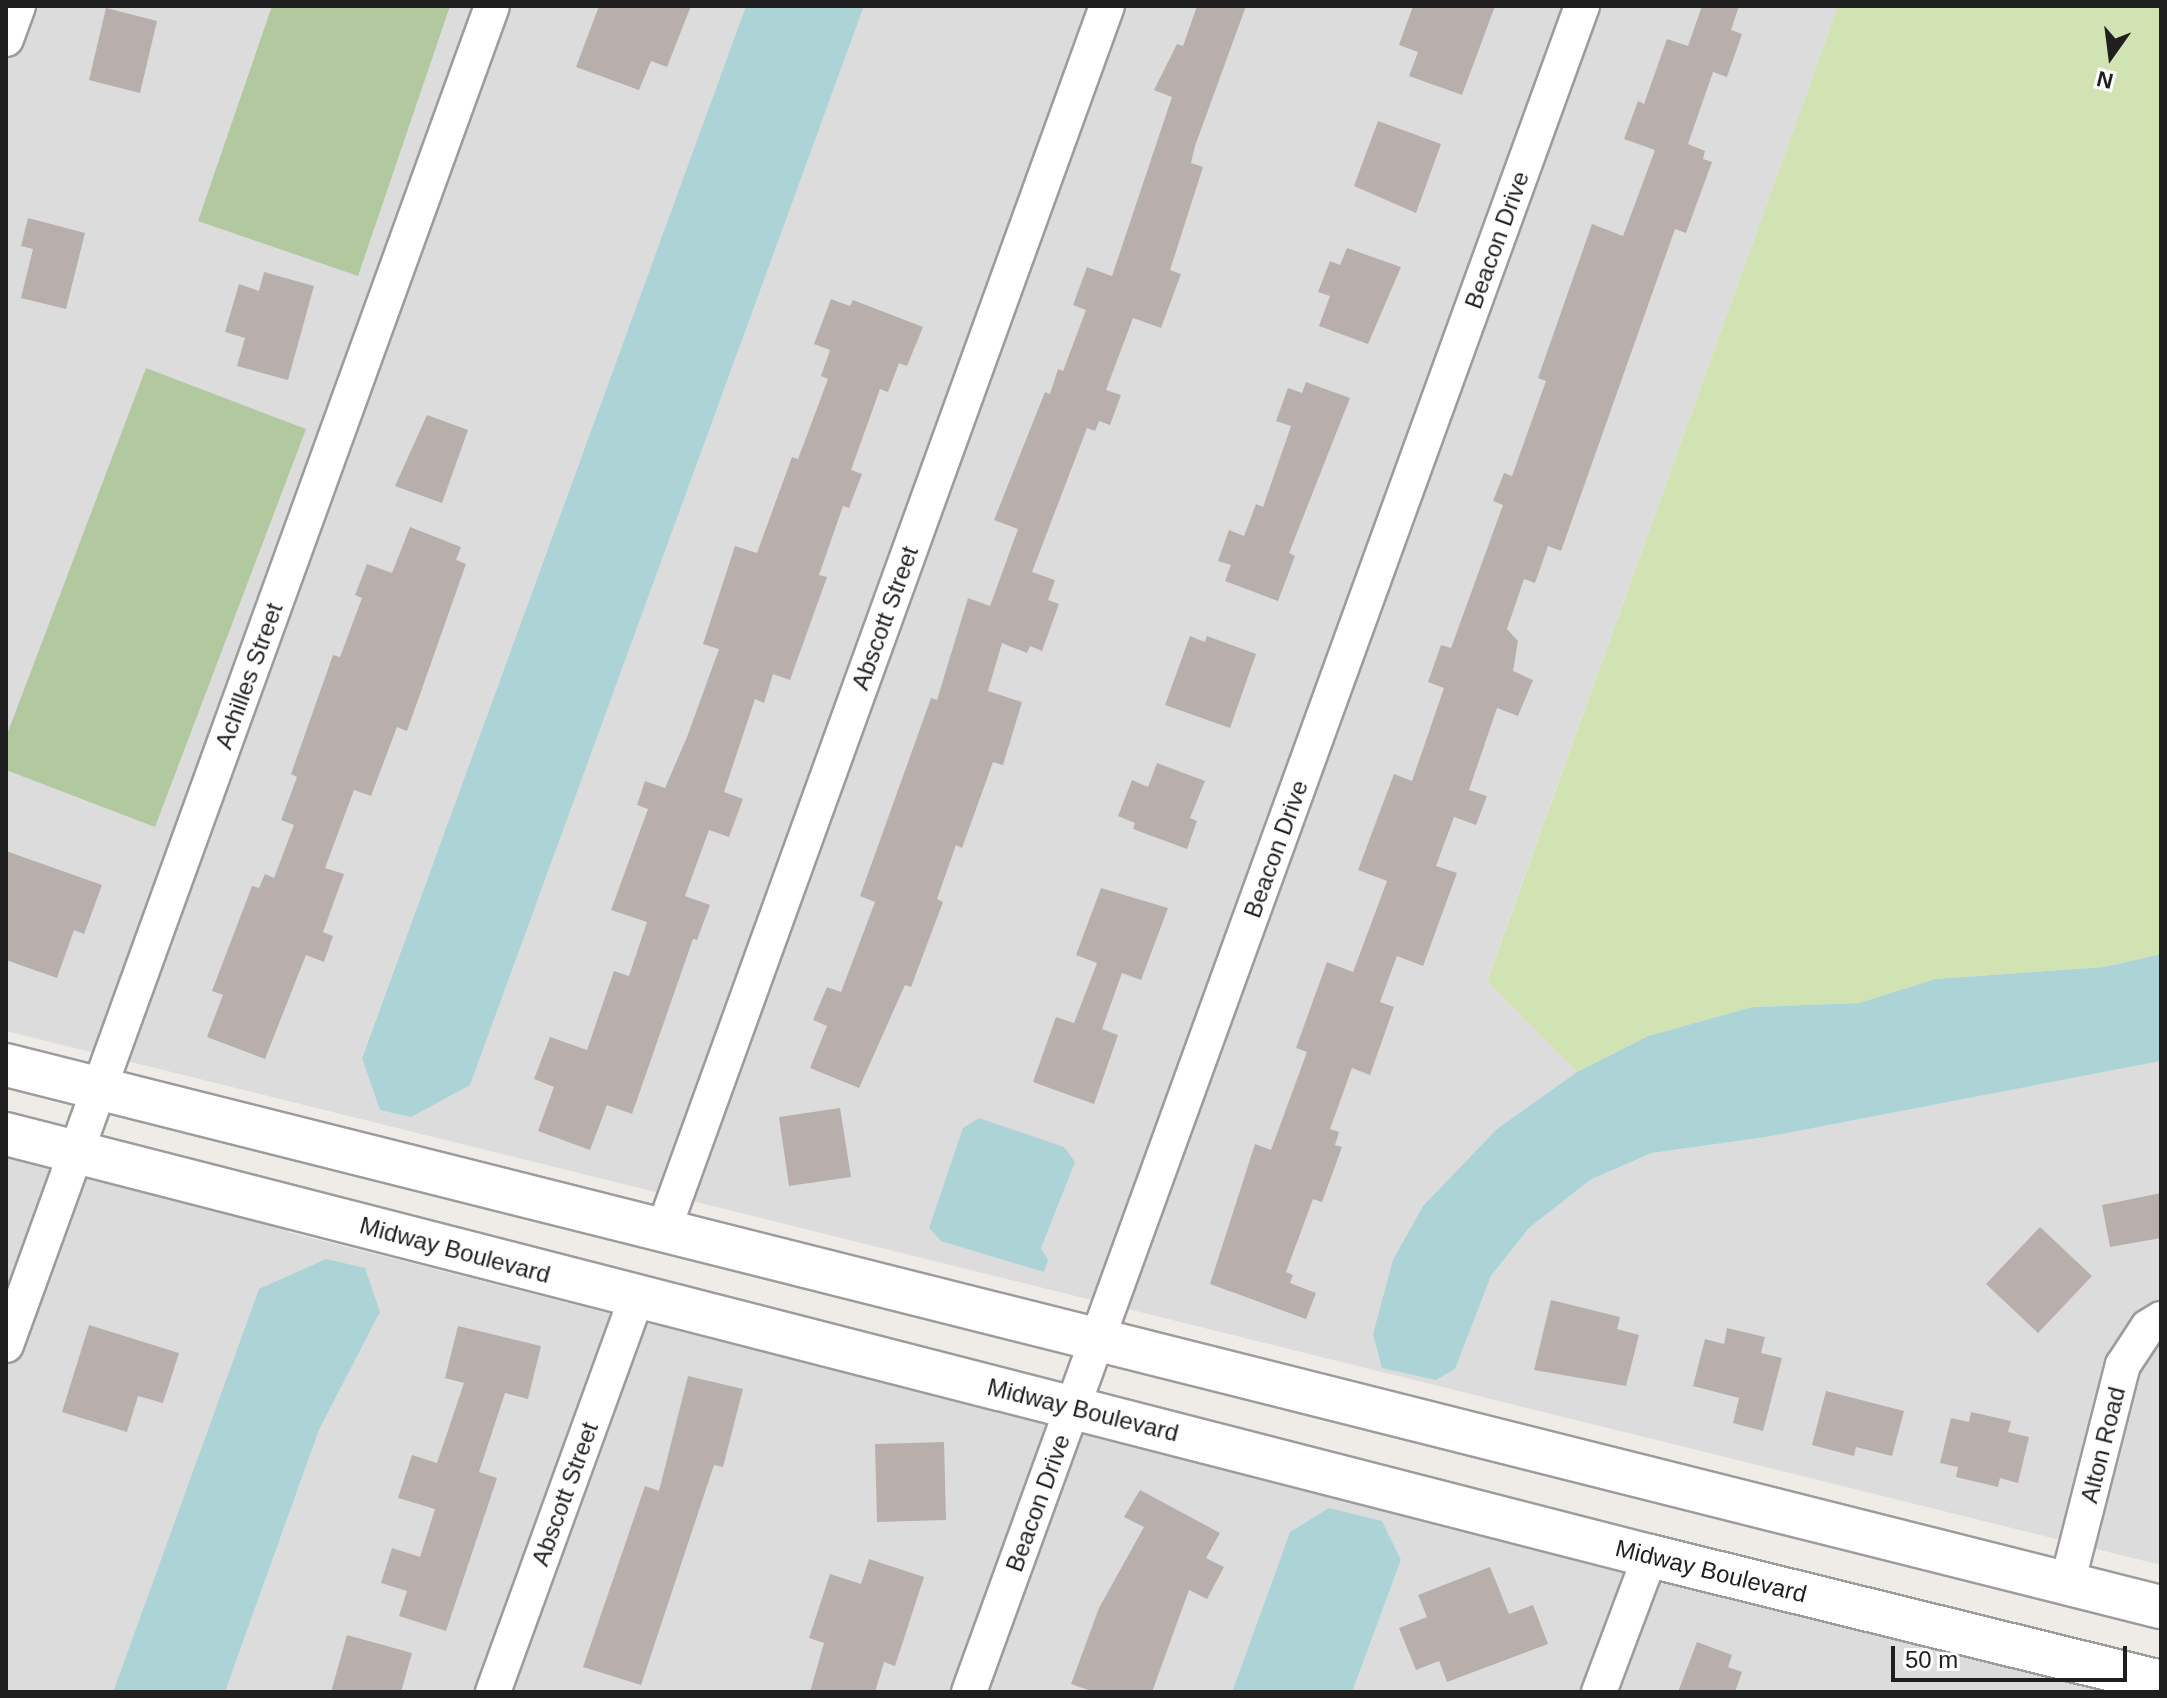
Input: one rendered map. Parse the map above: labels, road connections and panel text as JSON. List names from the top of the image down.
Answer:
{
  "streets": {
    "street": [
      "Beacon Drive",
      "Abscott Street",
      "Achilles Street",
      "Midway Boulevard",
      "Alton Road"
    ]
  },
  "crossings": [
    ["Beacon Drive", "Midway Boulevard"],
    ["Abscott Street", "Midway Boulevard"],
    ["Achilles Street", "Midway Boulevard"]
  ],
  "scale_bar": "50 m",
  "north": "bottom"
}
